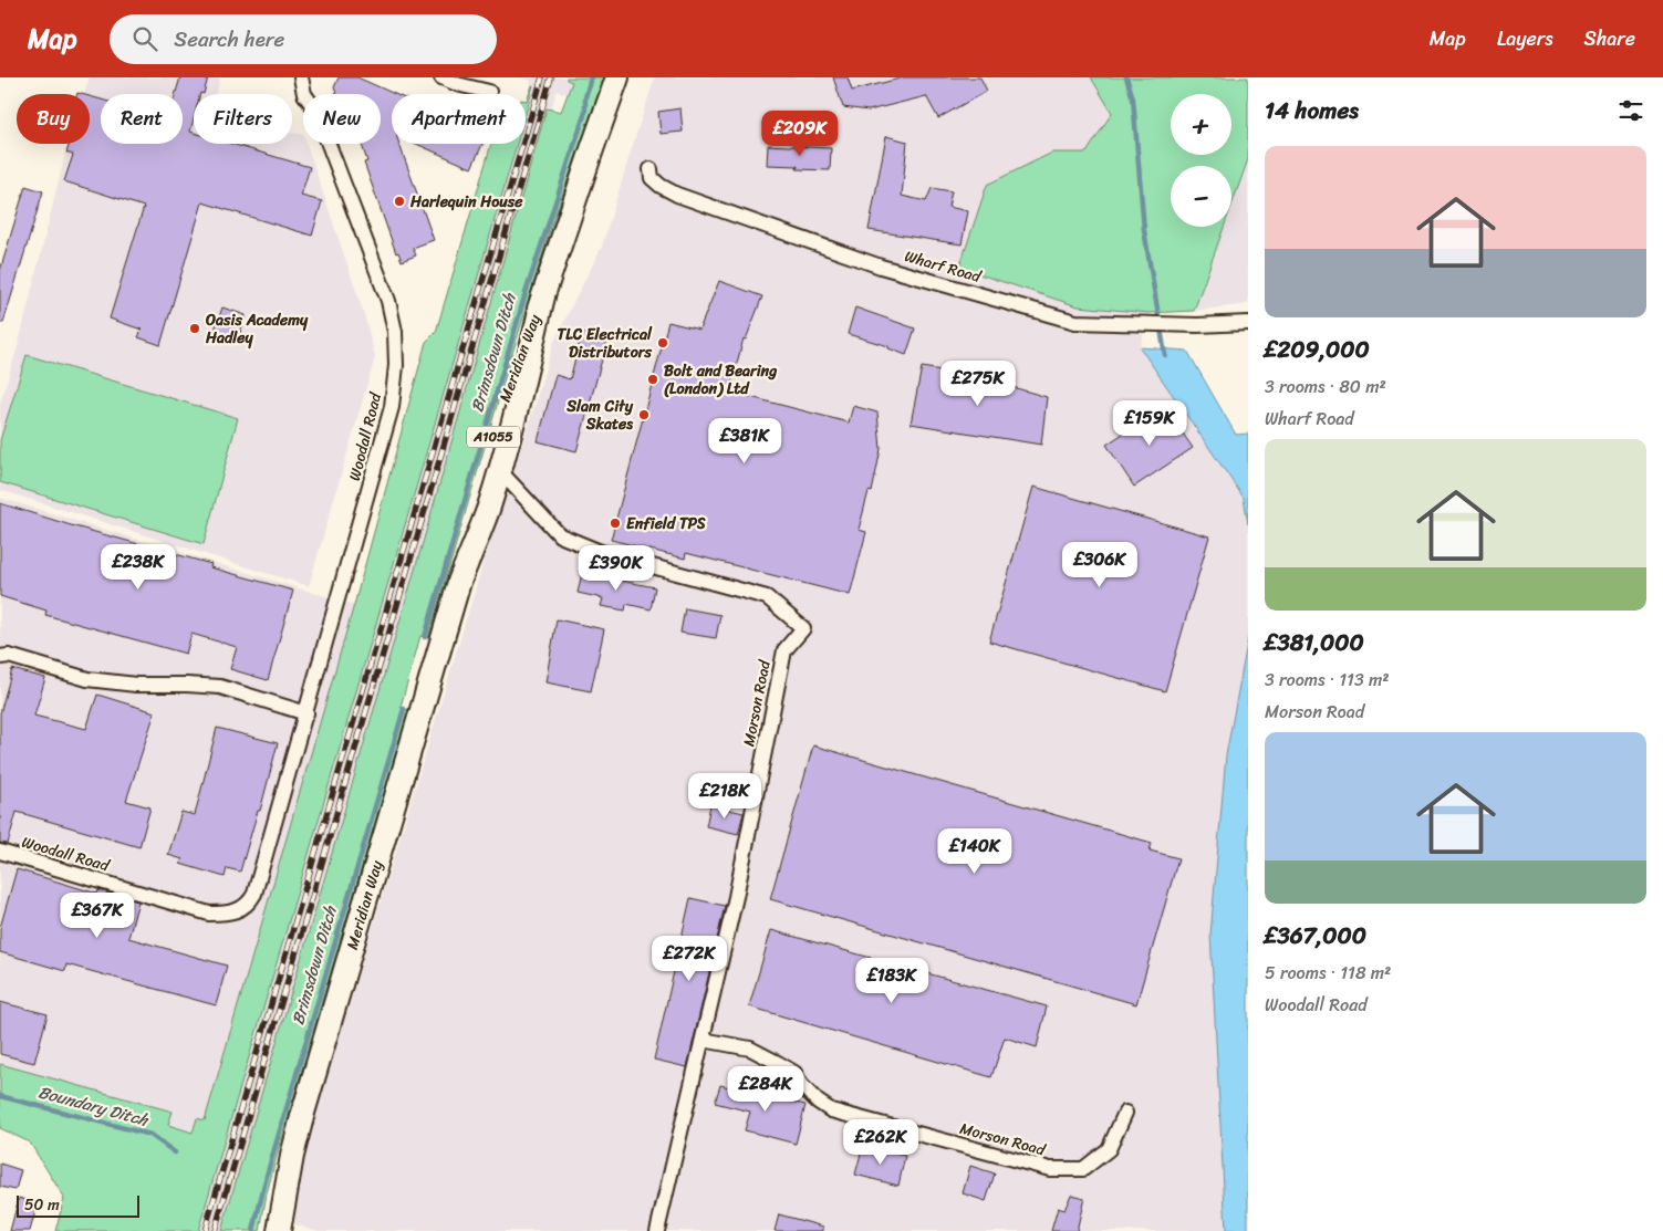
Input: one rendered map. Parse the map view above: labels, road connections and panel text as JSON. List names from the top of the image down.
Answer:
{
  "streets": {
    "main road": ["Meridian Way", "A1055"],
    "street": ["Wharf Road", "Woodall Road", "Morson Road"]
  },
  "crossings": [
    ["Meridian Way", "Morson Road"]
  ],
  "water": ["Brimsdown Ditch", "Boundary Ditch"],
  "places": [
    "Harlequin House",
    "Oasis Academy Hadley",
    "TLC Electrical Distributors",
    "Bolt and Bearing (London) Ltd",
    "Slam City Skates",
    "Enfield TPS"
  ],
  "scale_bar": "50 m",
  "page": {
    "header": "Map",
    "search": "Search here",
    "nav": ["Map", "Layers", "Share"],
    "heading": "14 homes",
    "map_buttons": ["+", "−"],
    "chip": [
      "Buy",
      "Rent",
      "Filters",
      "New",
      "Apartment"
    ],
    "price": [
      "£209K",
      "£275K",
      "£159K",
      "£381K",
      "£306K",
      "£238K",
      "£390K",
      "£218K",
      "£140K",
      "£367K",
      "£272K",
      "£183K",
      "£284K",
      "£262K"
    ],
    "list": [
      {
        "name": "£209,000",
        "note": "3 rooms · 80 m² · Wharf Road"
      },
      {
        "name": "£381,000",
        "note": "3 rooms · 113 m² · Morson Road"
      },
      {
        "name": "£367,000",
        "note": "5 rooms · 118 m² · Woodall Road"
      }
    ],
    "scale": "50 m"
  }
}
